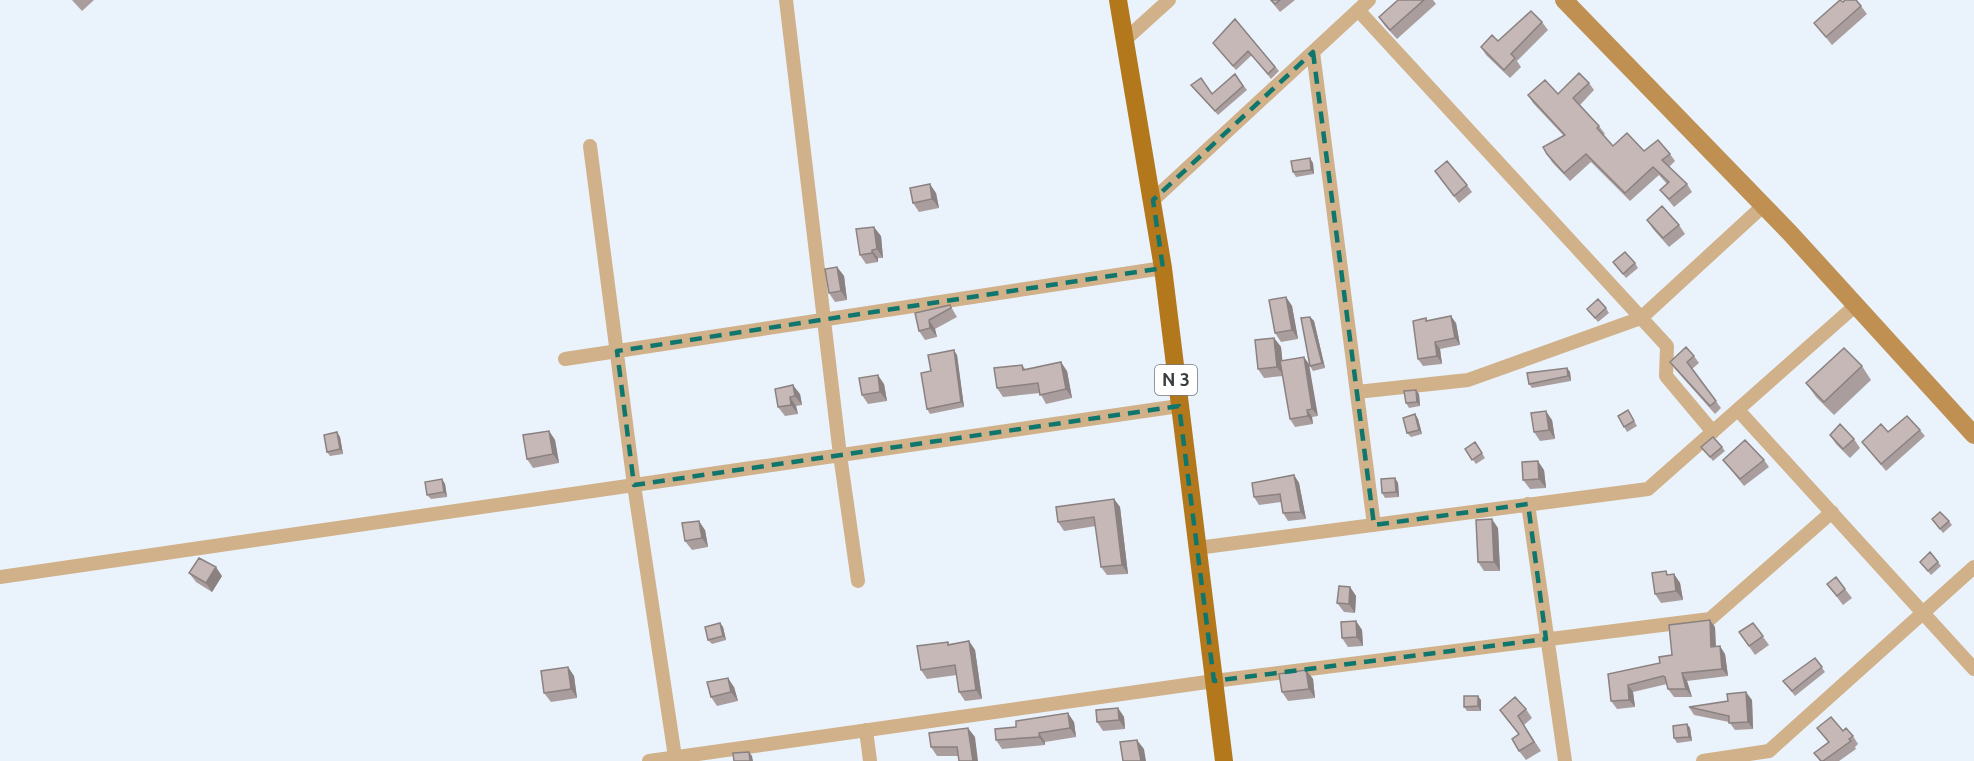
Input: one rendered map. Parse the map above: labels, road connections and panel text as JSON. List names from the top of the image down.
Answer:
{
  "streets": {
    "main road": ["N 3"]
  }
}
